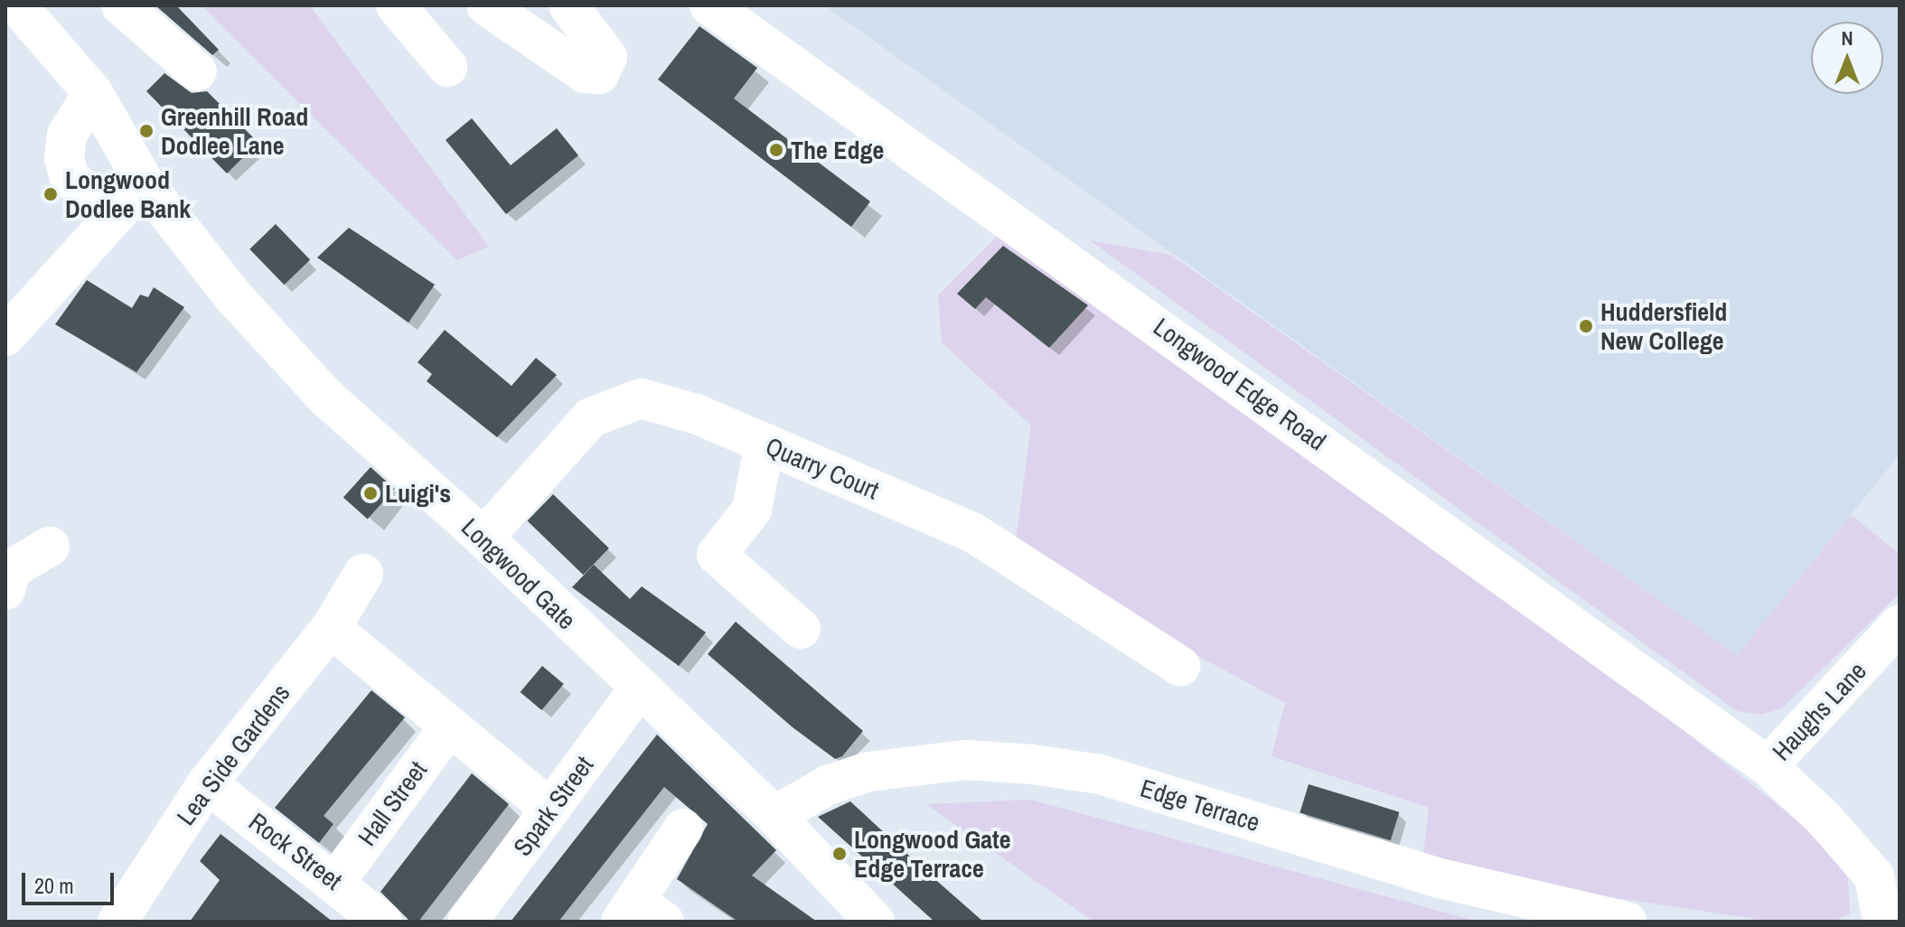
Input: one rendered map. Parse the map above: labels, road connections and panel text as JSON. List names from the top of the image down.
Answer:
{
  "streets": {
    "street": [
      "Longwood Edge Road",
      "Quarry Court",
      "Longwood Gate",
      "Haughs Lane",
      "Lea Side Gardens",
      "Hall Street",
      "Edge Terrace",
      "Spark Street",
      "Rock Street"
    ]
  },
  "crossings": [
    ["Longwood Edge Road", "Haughs Lane"],
    ["Quarry Court", "Longwood Gate"],
    ["Longwood Gate", "Edge Terrace"],
    ["Longwood Gate", "Spark Street"],
    ["Lea Side Gardens", "Rock Street"],
    ["Hall Street", "Rock Street"]
  ],
  "places": [
    "Greenhill Road Dodlee Lane",
    "The Edge",
    "Longwood Dodlee Bank",
    "Huddersfield New College",
    "Luigi's",
    "Longwood Gate Edge Terrace"
  ],
  "scale_bar": "20 m",
  "north": "top"
}
